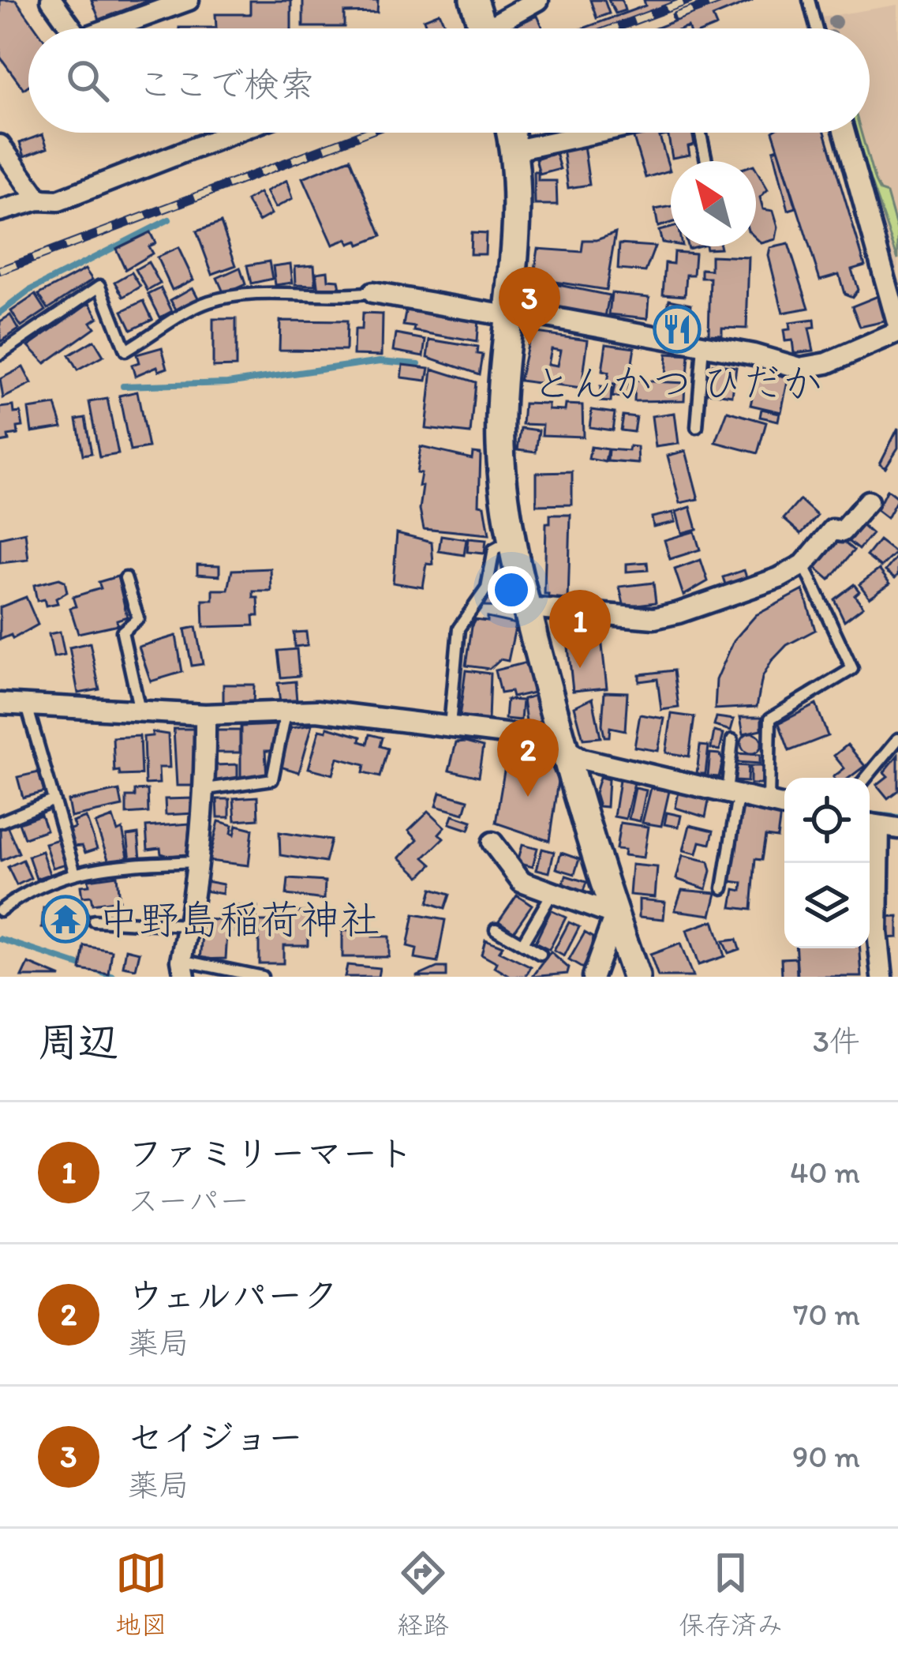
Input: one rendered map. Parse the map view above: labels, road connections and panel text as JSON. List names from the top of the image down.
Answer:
{
  "places": {
    "restaurant": ["とんかつ ひだか"],
    "temple": ["中野島稲荷神社"]
  },
  "north": "top left",
  "page": {
    "search": "ここで検索",
    "pins": ["3", "1", "2"],
    "heading": ["周辺", "3件"],
    "list": [
      {
        "mark": "1",
        "name": "ファミリーマート",
        "note": "スーパー",
        "value": "40 m"
      },
      {
        "mark": "2",
        "name": "ウェルパーク",
        "note": "薬局",
        "value": "70 m"
      },
      {
        "mark": "3",
        "name": "セイジョー",
        "note": "薬局",
        "value": "90 m"
      }
    ],
    "nav": ["地図", "経路", "保存済み"]
  }
}
